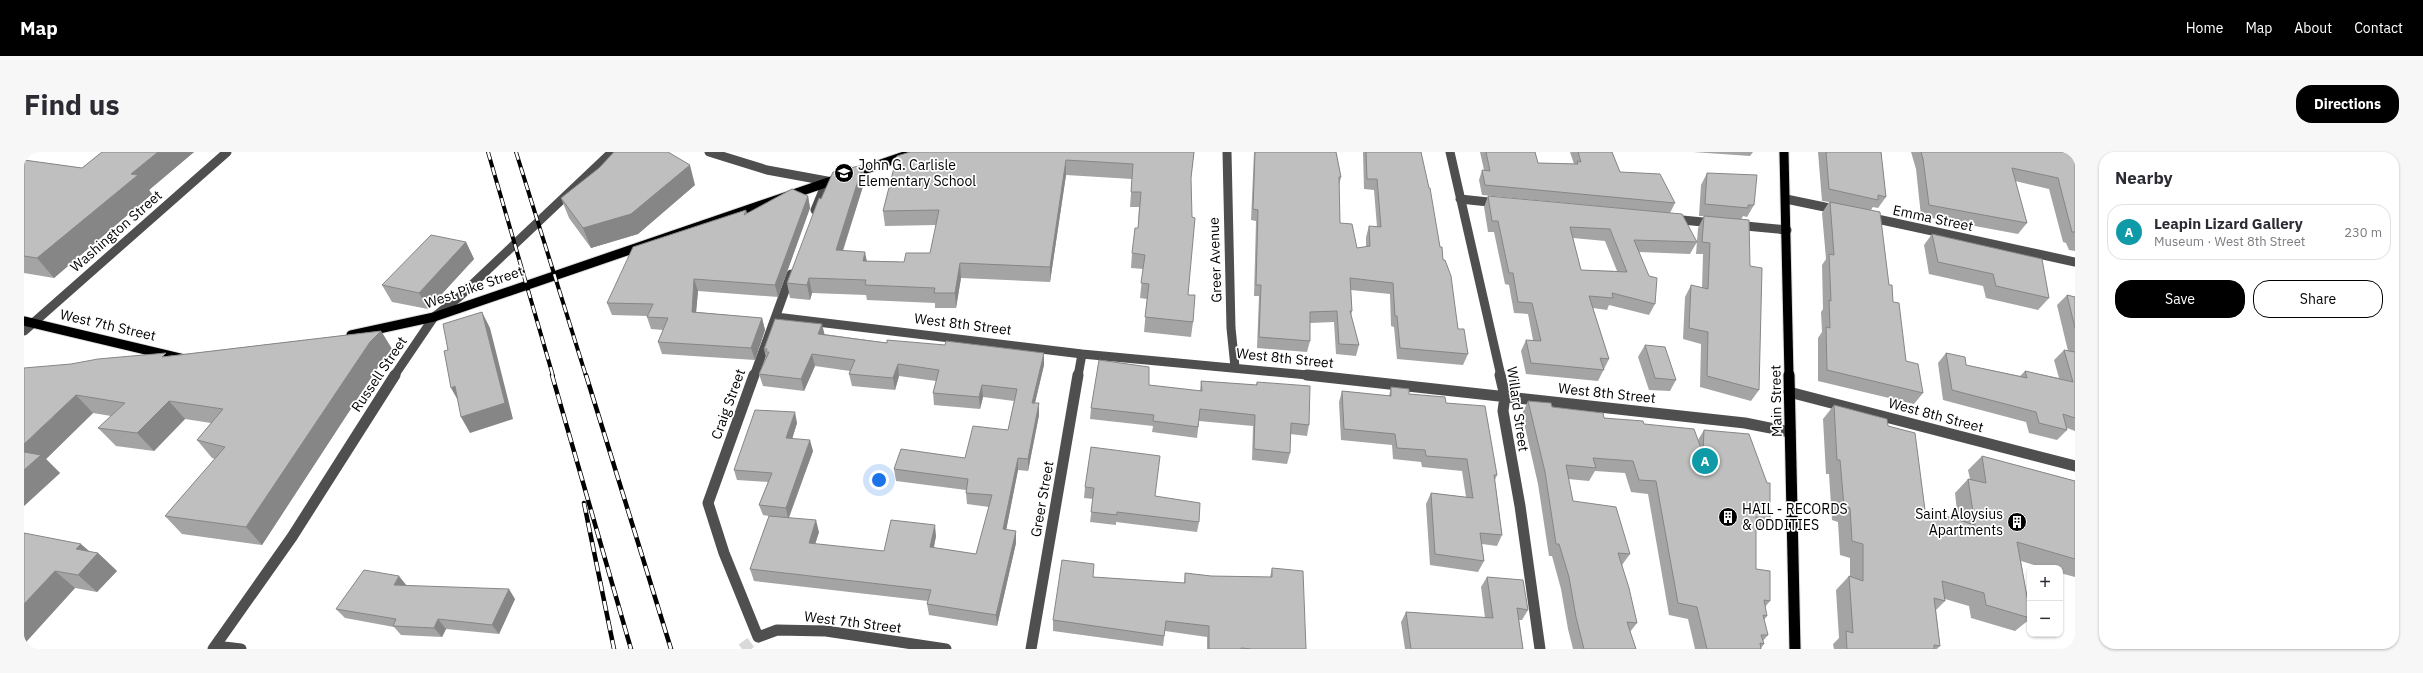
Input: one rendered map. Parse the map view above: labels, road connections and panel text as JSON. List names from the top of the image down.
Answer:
{
  "streets": {
    "main road": ["West Pike Street", "West 7th Street", "Main Street"],
    "street": [
      "Emma Street",
      "Washington Street",
      "Greer Avenue",
      "West 8th Street",
      "Russell Street",
      "Craig Street",
      "Willard Street",
      "Greer Street"
    ]
  },
  "crossings": [
    ["Emma Street", "Main Street"],
    ["Washington Street", "West 7th Street"],
    ["Greer Avenue", "West 8th Street"],
    ["West Pike Street", "Russell Street"],
    ["West 8th Street", "Main Street"],
    ["West 8th Street", "Craig Street"],
    ["West 8th Street", "Willard Street"],
    ["West 8th Street", "Greer Street"],
    ["West 7th Street", "Craig Street"]
  ],
  "places": {
    "school or university": ["John G. Carlisle Elementary School"],
    "building": ["HAIL - RECORDS & ODDITIES", "Saint Aloysius Apartments"]
  },
  "page": {
    "header": "Map",
    "nav": [
      "Home",
      "Map",
      "About",
      "Contact"
    ],
    "buttons": [
      "Directions",
      ["Save", "Share"]
    ],
    "title": "Find us",
    "heading": "Nearby",
    "list": [
      {
        "mark": "A",
        "name": "Leapin Lizard Gallery",
        "note": "Museum · West 8th Street",
        "value": "230 m"
      }
    ],
    "pins": "A",
    "map_buttons": ["+", "−"]
  }
}
